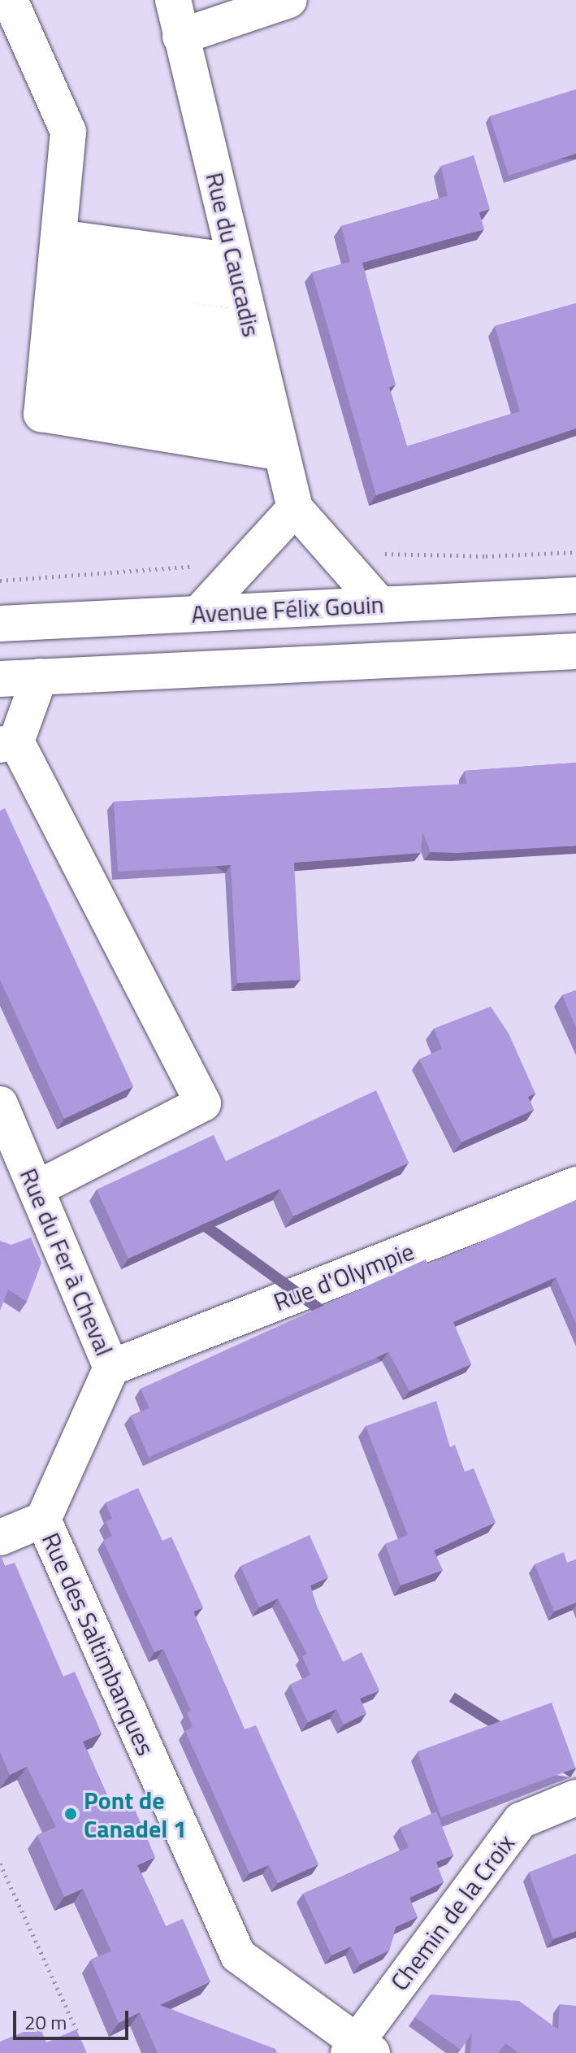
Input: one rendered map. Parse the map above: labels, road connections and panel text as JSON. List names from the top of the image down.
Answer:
{
  "streets": {
    "street": [
      "Rue du Caucadis",
      "Avenue Félix Gouin",
      "Rue du Fer à Cheval",
      "Rue d'Olympie",
      "Rue des Saltimbanques",
      "Chemin de la Croix"
    ]
  },
  "crossings": [
    ["Rue du Caucadis", "Avenue Félix Gouin"],
    ["Rue du Fer à Cheval", "Rue d'Olympie"],
    ["Rue du Fer à Cheval", "Rue des Saltimbanques"],
    ["Rue des Saltimbanques", "Chemin de la Croix"]
  ],
  "places": ["Pont de Canadel 1"],
  "scale_bar": "20 m"
}
